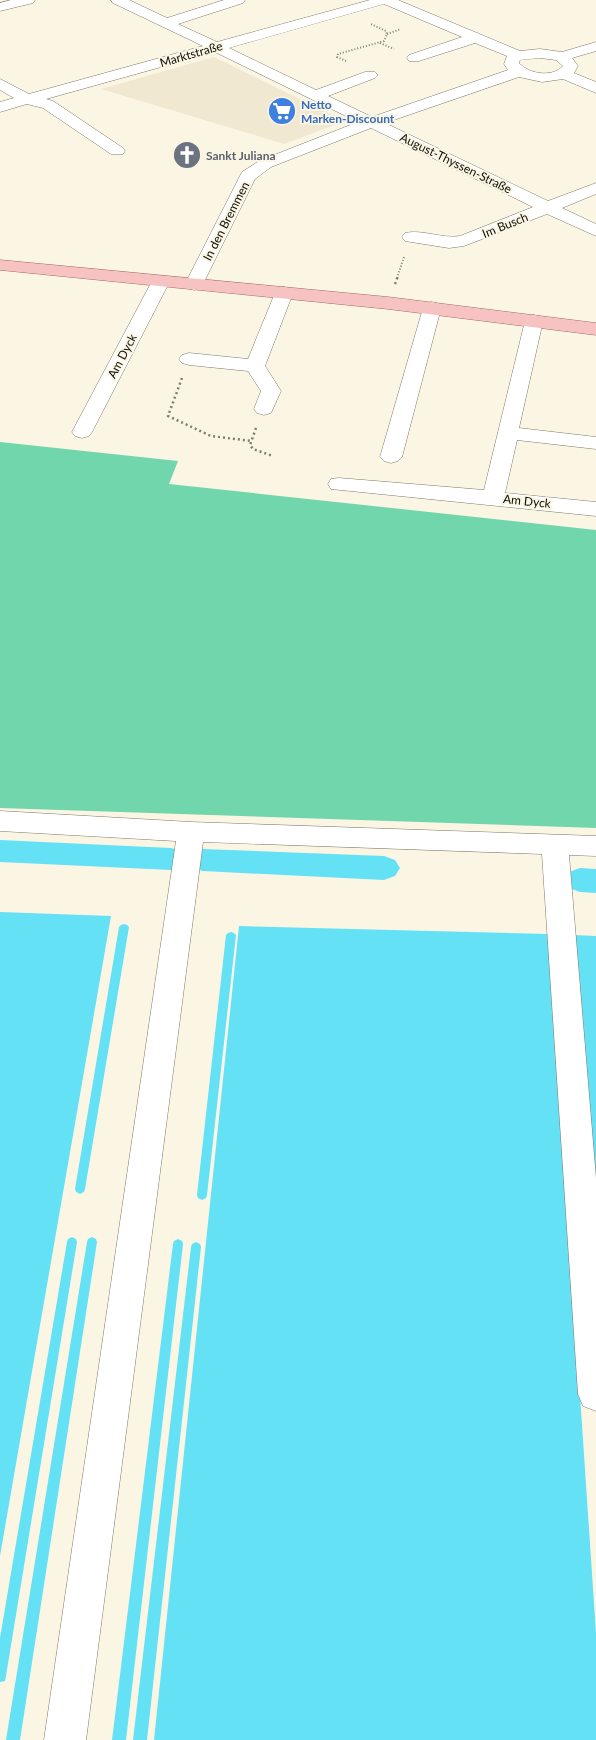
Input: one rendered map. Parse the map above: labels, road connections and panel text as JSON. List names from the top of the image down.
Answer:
{
  "streets": {
    "street": [
      "Marktstraße",
      "August-Thyssen-Straße",
      "In den Bremmen",
      "Im Busch",
      "Am Dyck"
    ]
  },
  "crossings": [
    ["Marktstraße", "August-Thyssen-Straße"],
    ["August-Thyssen-Straße", "In den Bremmen"],
    ["August-Thyssen-Straße", "Im Busch"]
  ],
  "places": {
    "supermarket": ["Netto Marken-Discount"],
    "church": ["Sankt Juliana"]
  }
}
